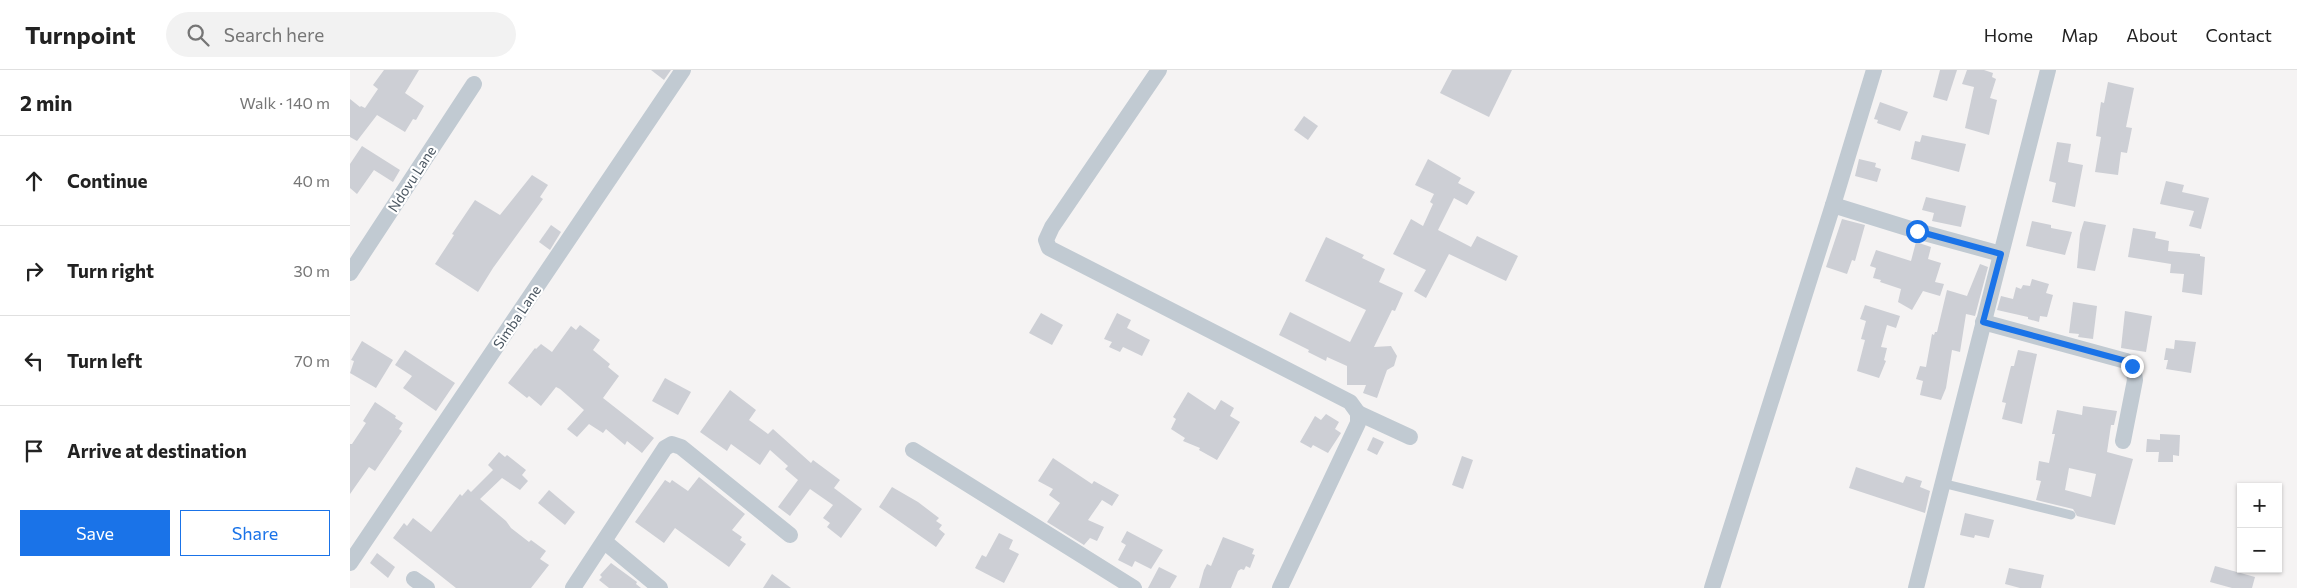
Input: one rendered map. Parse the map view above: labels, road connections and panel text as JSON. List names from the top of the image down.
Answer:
{
  "streets": {
    "street": ["Ndovu Lane", "Simba Lane"]
  },
  "page": {
    "header": "Turnpoint",
    "search": "Search here",
    "nav": [
      "Home",
      "Map",
      "About",
      "Contact"
    ],
    "heading": ["2 min", "Walk · 140 m"],
    "list": [
      ["Continue", "40 m"],
      ["Turn right", "30 m"],
      ["Turn left", "70 m"],
      "Arrive at destination"
    ],
    "map_buttons": ["+", "−"],
    "buttons": ["Save", "Share"]
  }
}
